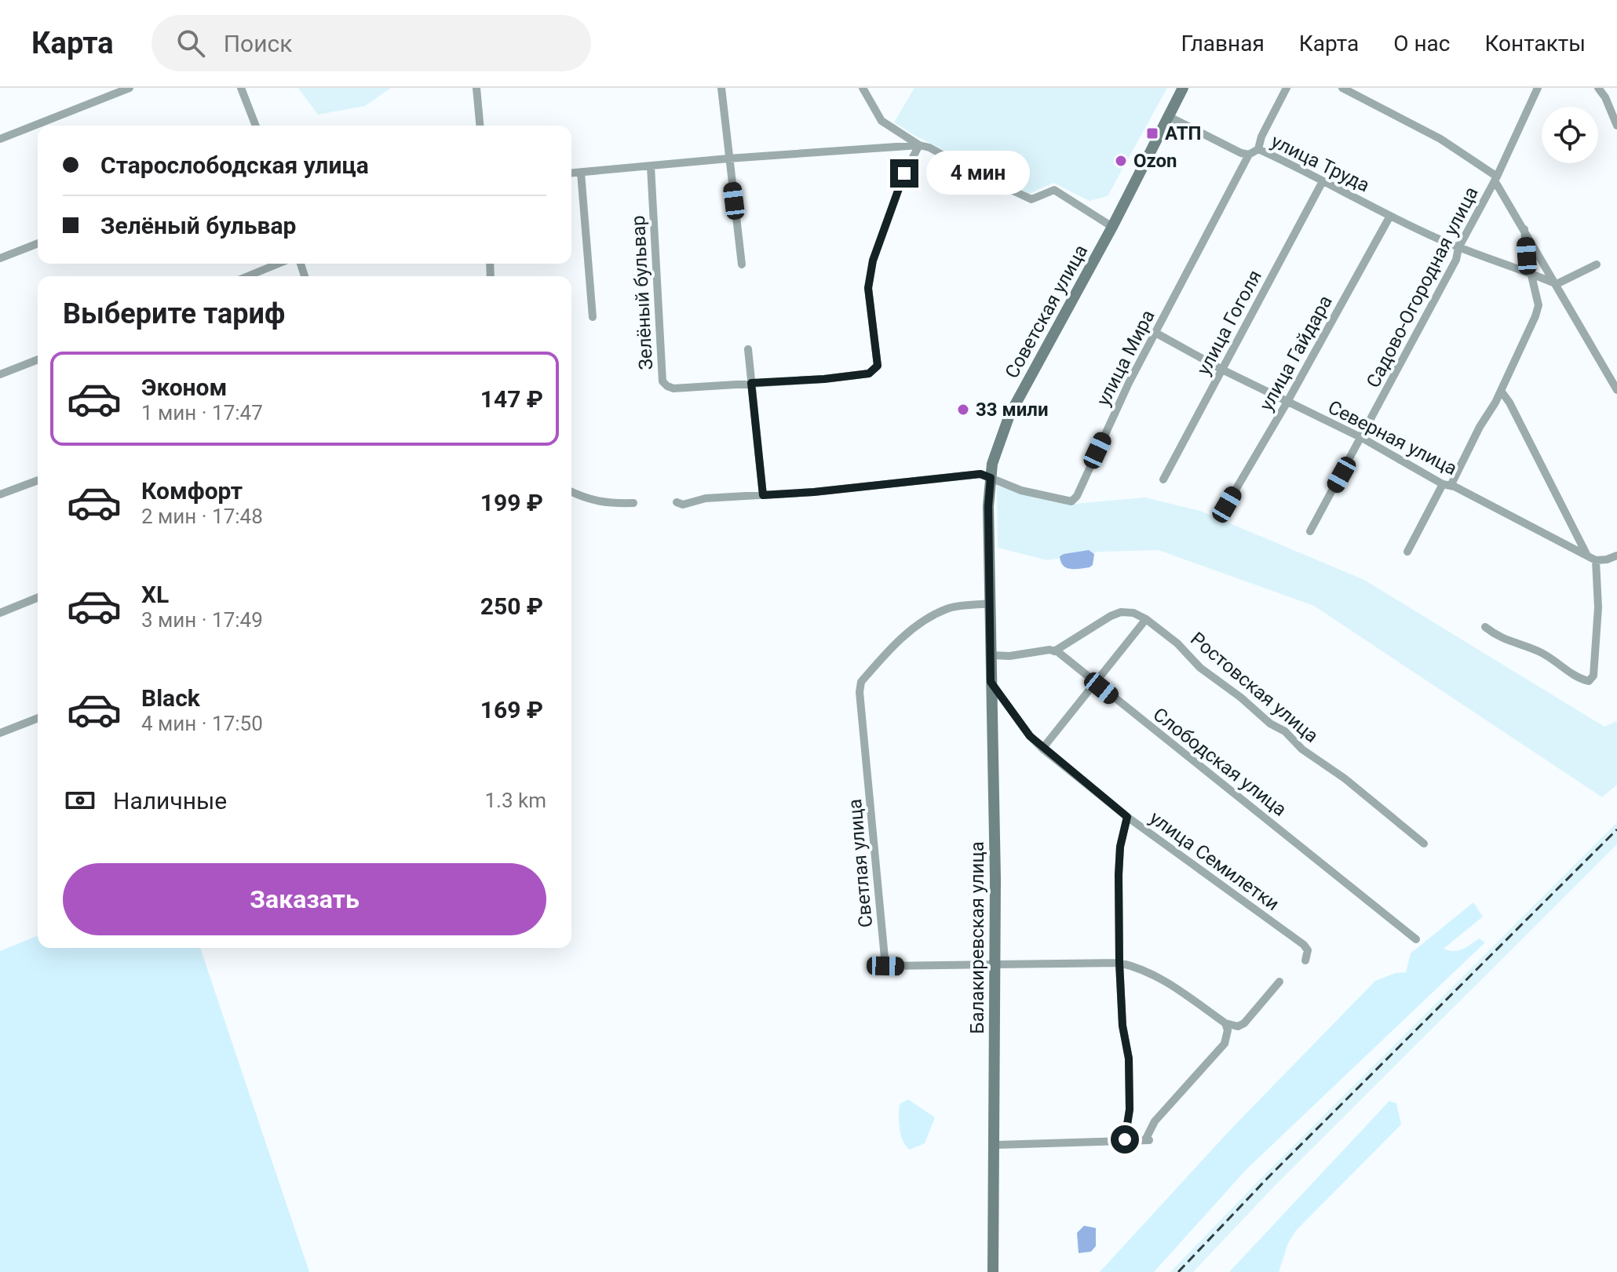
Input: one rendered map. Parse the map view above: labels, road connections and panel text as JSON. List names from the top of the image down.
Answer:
{
  "streets": {
    "street": [
      "улица Труда",
      "Садово-Огородная улица",
      "Зелёный бульвар",
      "Советская улица",
      "улица Гоголя",
      "улица Гайдара",
      "улица Мира",
      "Северная улица",
      "Ростовская улица",
      "Слободская улица",
      "улица Семилетки",
      "Светлая улица",
      "Балакиревская улица"
    ]
  },
  "crossings": [
    ["улица Труда", "Садово-Огородная улица"],
    ["улица Труда", "Советская улица"],
    ["улица Труда", "улица Гоголя"],
    ["улица Труда", "улица Гайдара"],
    ["улица Труда", "улица Мира"],
    ["Садово-Огородная улица", "Северная улица"],
    ["Советская улица", "улица Мира"],
    ["Советская улица", "Светлая улица"],
    ["Советская улица", "Балакиревская улица"],
    ["улица Гоголя", "Северная улица"],
    ["улица Гайдара", "Северная улица"],
    ["улица Мира", "Северная улица"],
    ["Ростовская улица", "Слободская улица"],
    ["улица Семилетки", "Балакиревская улица"],
    ["Светлая улица", "Балакиревская улица"]
  ],
  "places": {
    "transit": ["АТП"],
    "other": ["Ozon", "33 мили"]
  },
  "page": {
    "header": "Карта",
    "search": "Поиск",
    "nav": [
      "Главная",
      "Карта",
      "О нас",
      "Контакты"
    ],
    "banner": ["Старослободская улица", "Зелёный бульвар"],
    "bubble": "4 мин",
    "heading": "Выберите тариф",
    "list": [
      {
        "name": "Эконом",
        "note": "1 мин · 17:47",
        "value": "147 ₽"
      },
      {
        "name": "Комфорт",
        "note": "2 мин · 17:48",
        "value": "199 ₽"
      },
      {
        "name": "XL",
        "note": "3 мин · 17:49",
        "value": "250 ₽"
      },
      {
        "name": "Black",
        "note": "4 мин · 17:50",
        "value": "169 ₽"
      }
    ],
    "pay": ["Наличные", "1.3 km"],
    "buttons": "Заказать"
  }
}
